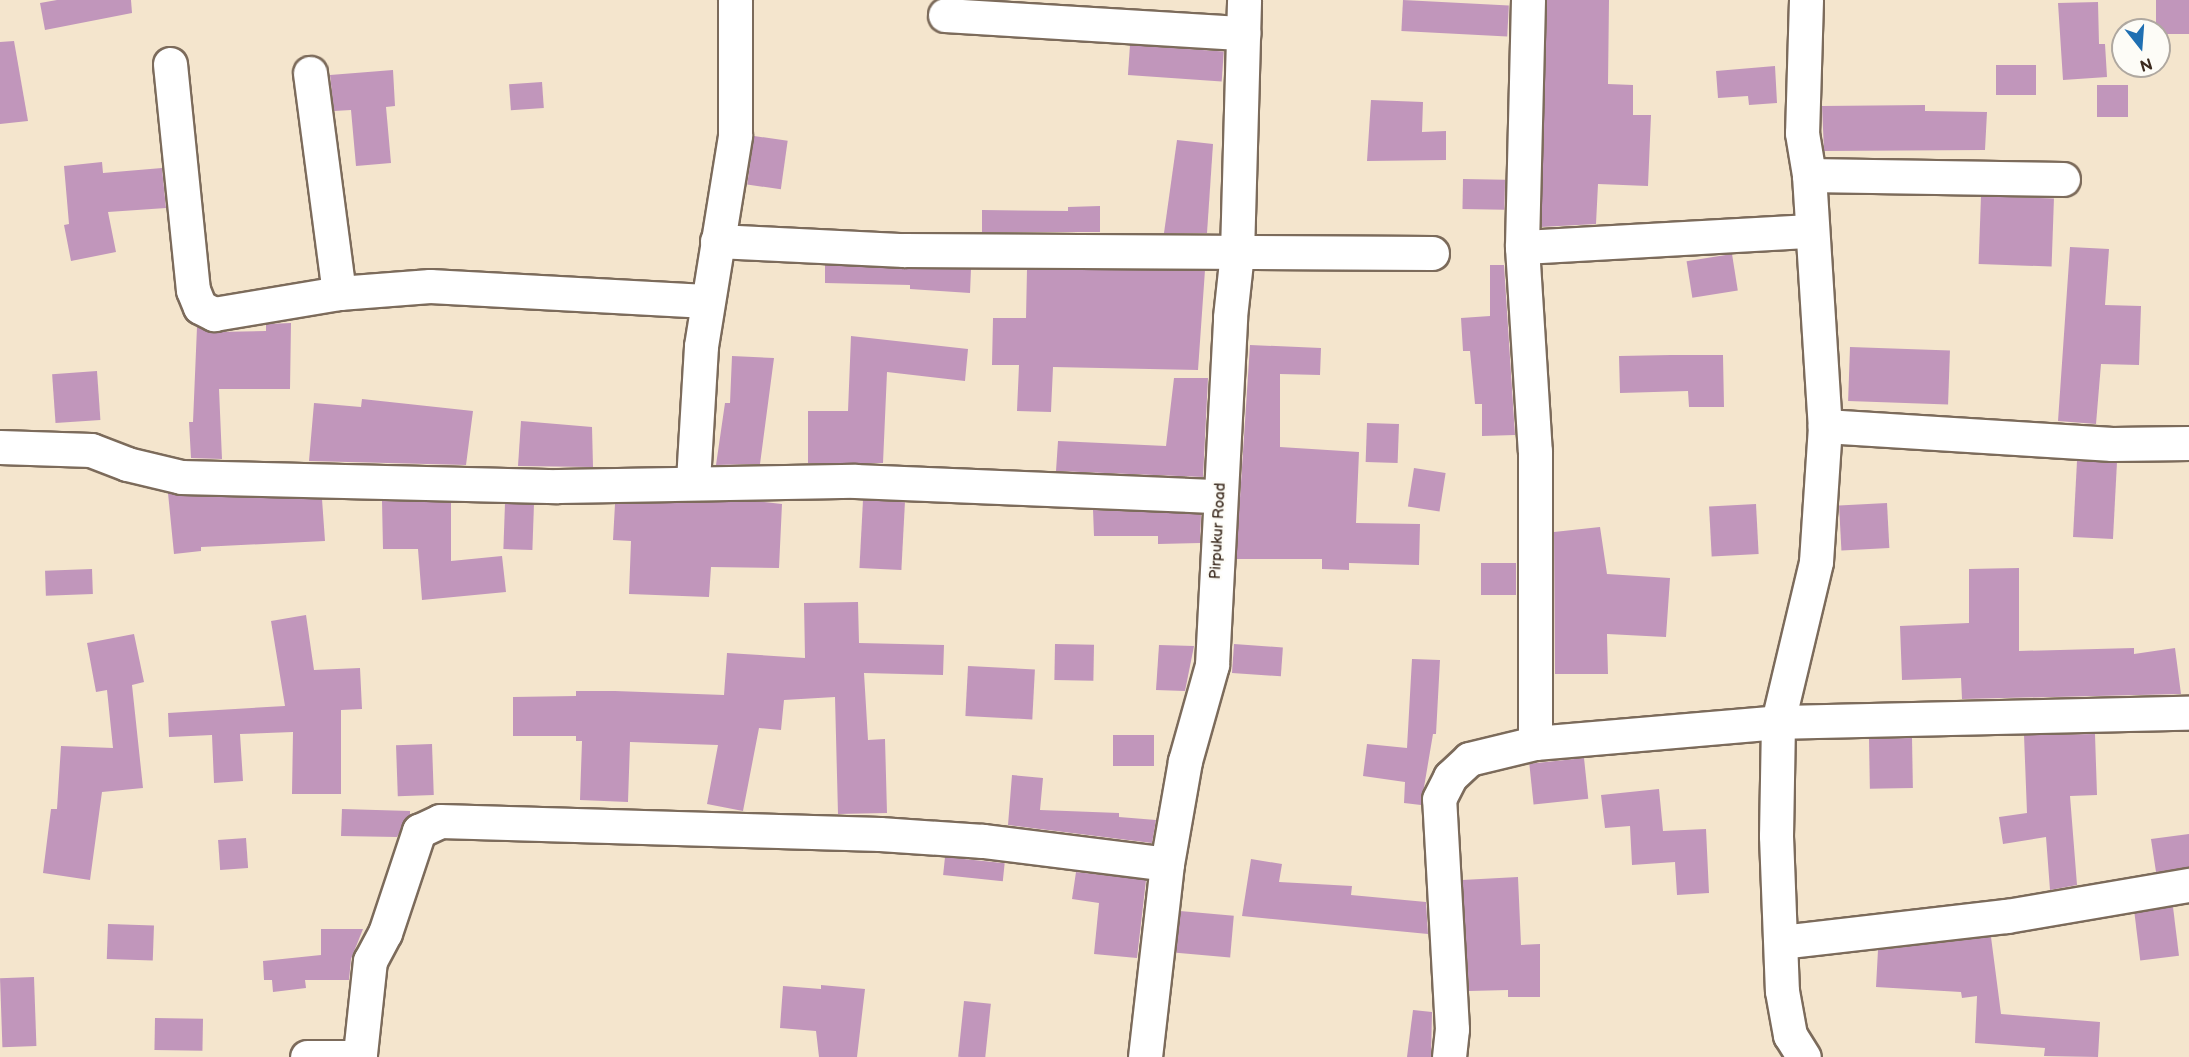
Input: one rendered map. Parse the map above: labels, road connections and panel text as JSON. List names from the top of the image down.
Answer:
{
  "streets": {
    "street": ["Pirpukur Road"]
  },
  "north": "bottom"
}
